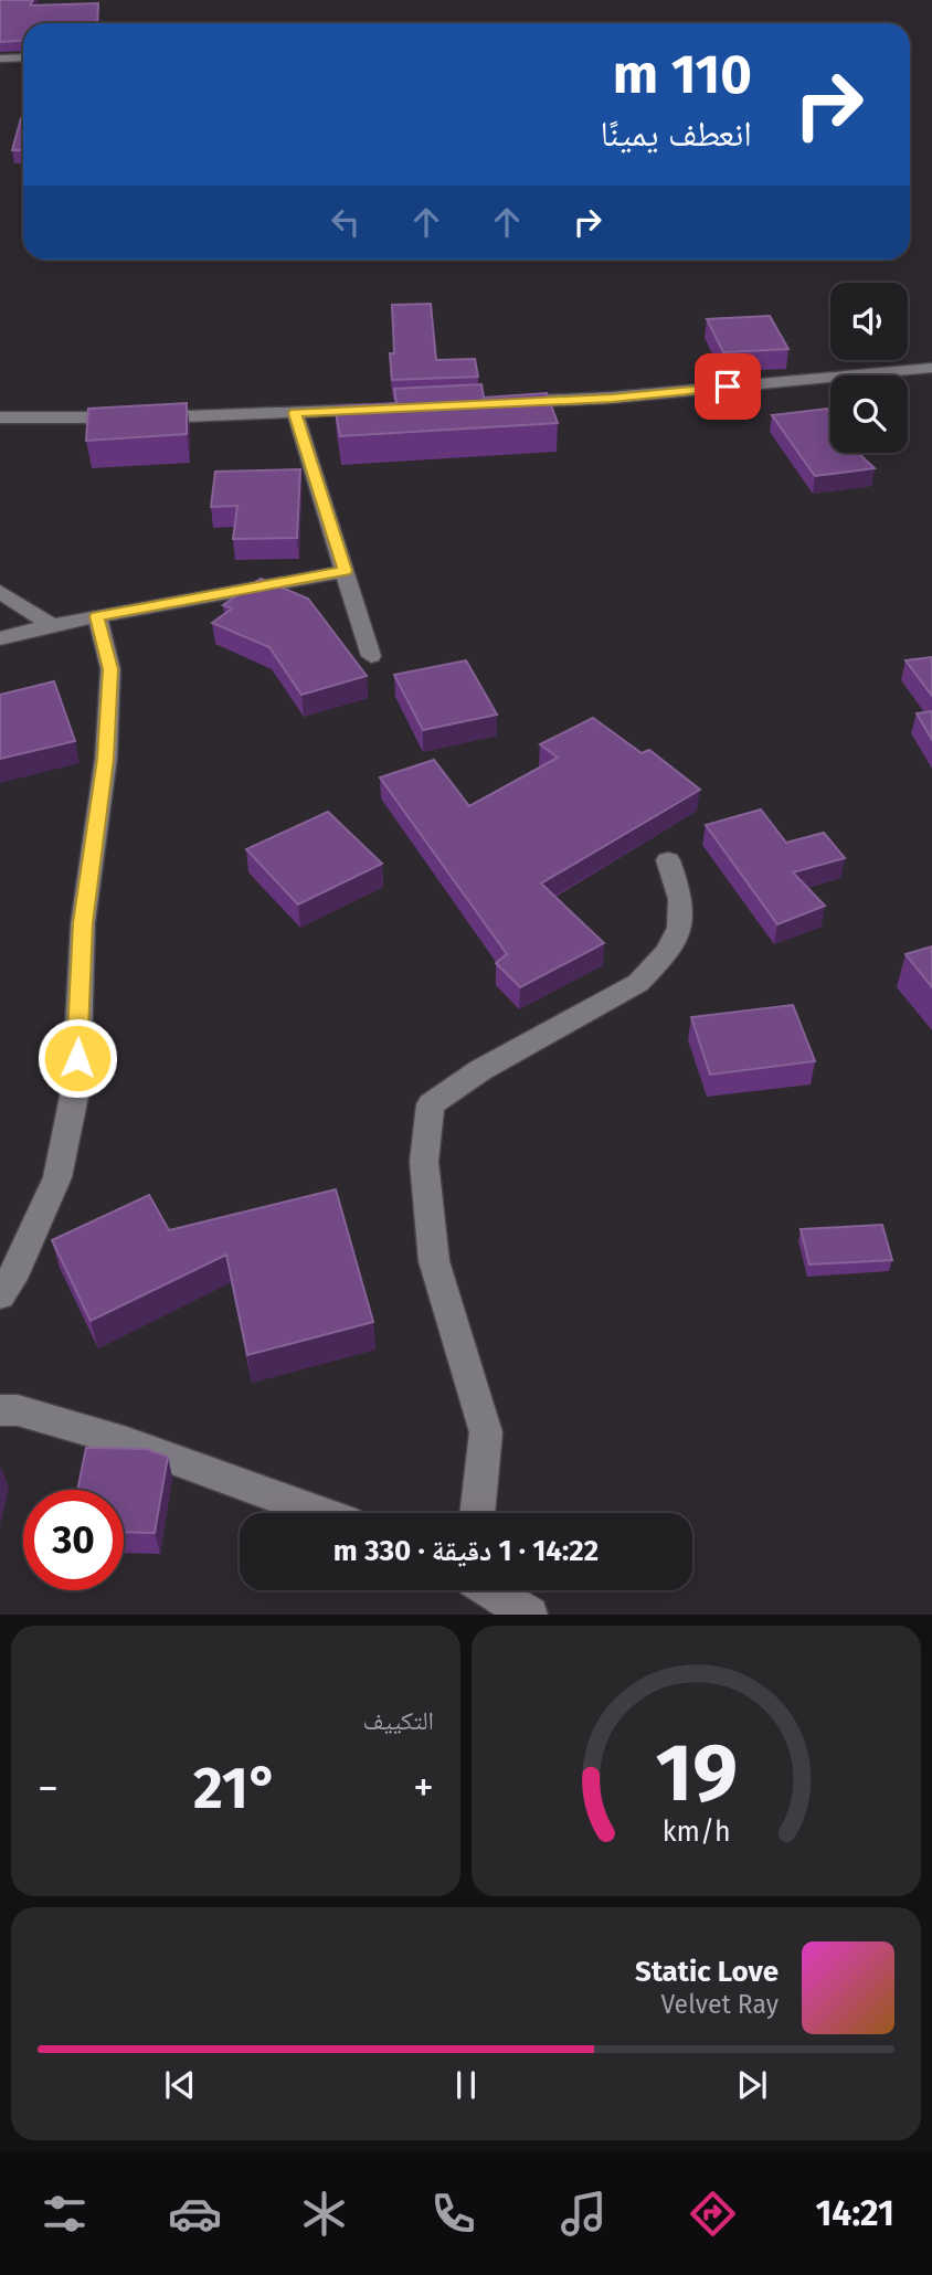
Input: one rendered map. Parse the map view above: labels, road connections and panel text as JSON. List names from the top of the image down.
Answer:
{
  "page": {
    "turn": ["110 m", "انعطف يمينًا"],
    "limit": "30",
    "trip": "14:22 · 1 دقيقة · 330 m",
    "tile": "التكييف",
    "heat": ["−", "21°", "+"],
    "song": ["Static Love", "Velvet Ray"],
    "tabs": "14:21",
    "gauge": ["19", "km/h"]
  }
}
